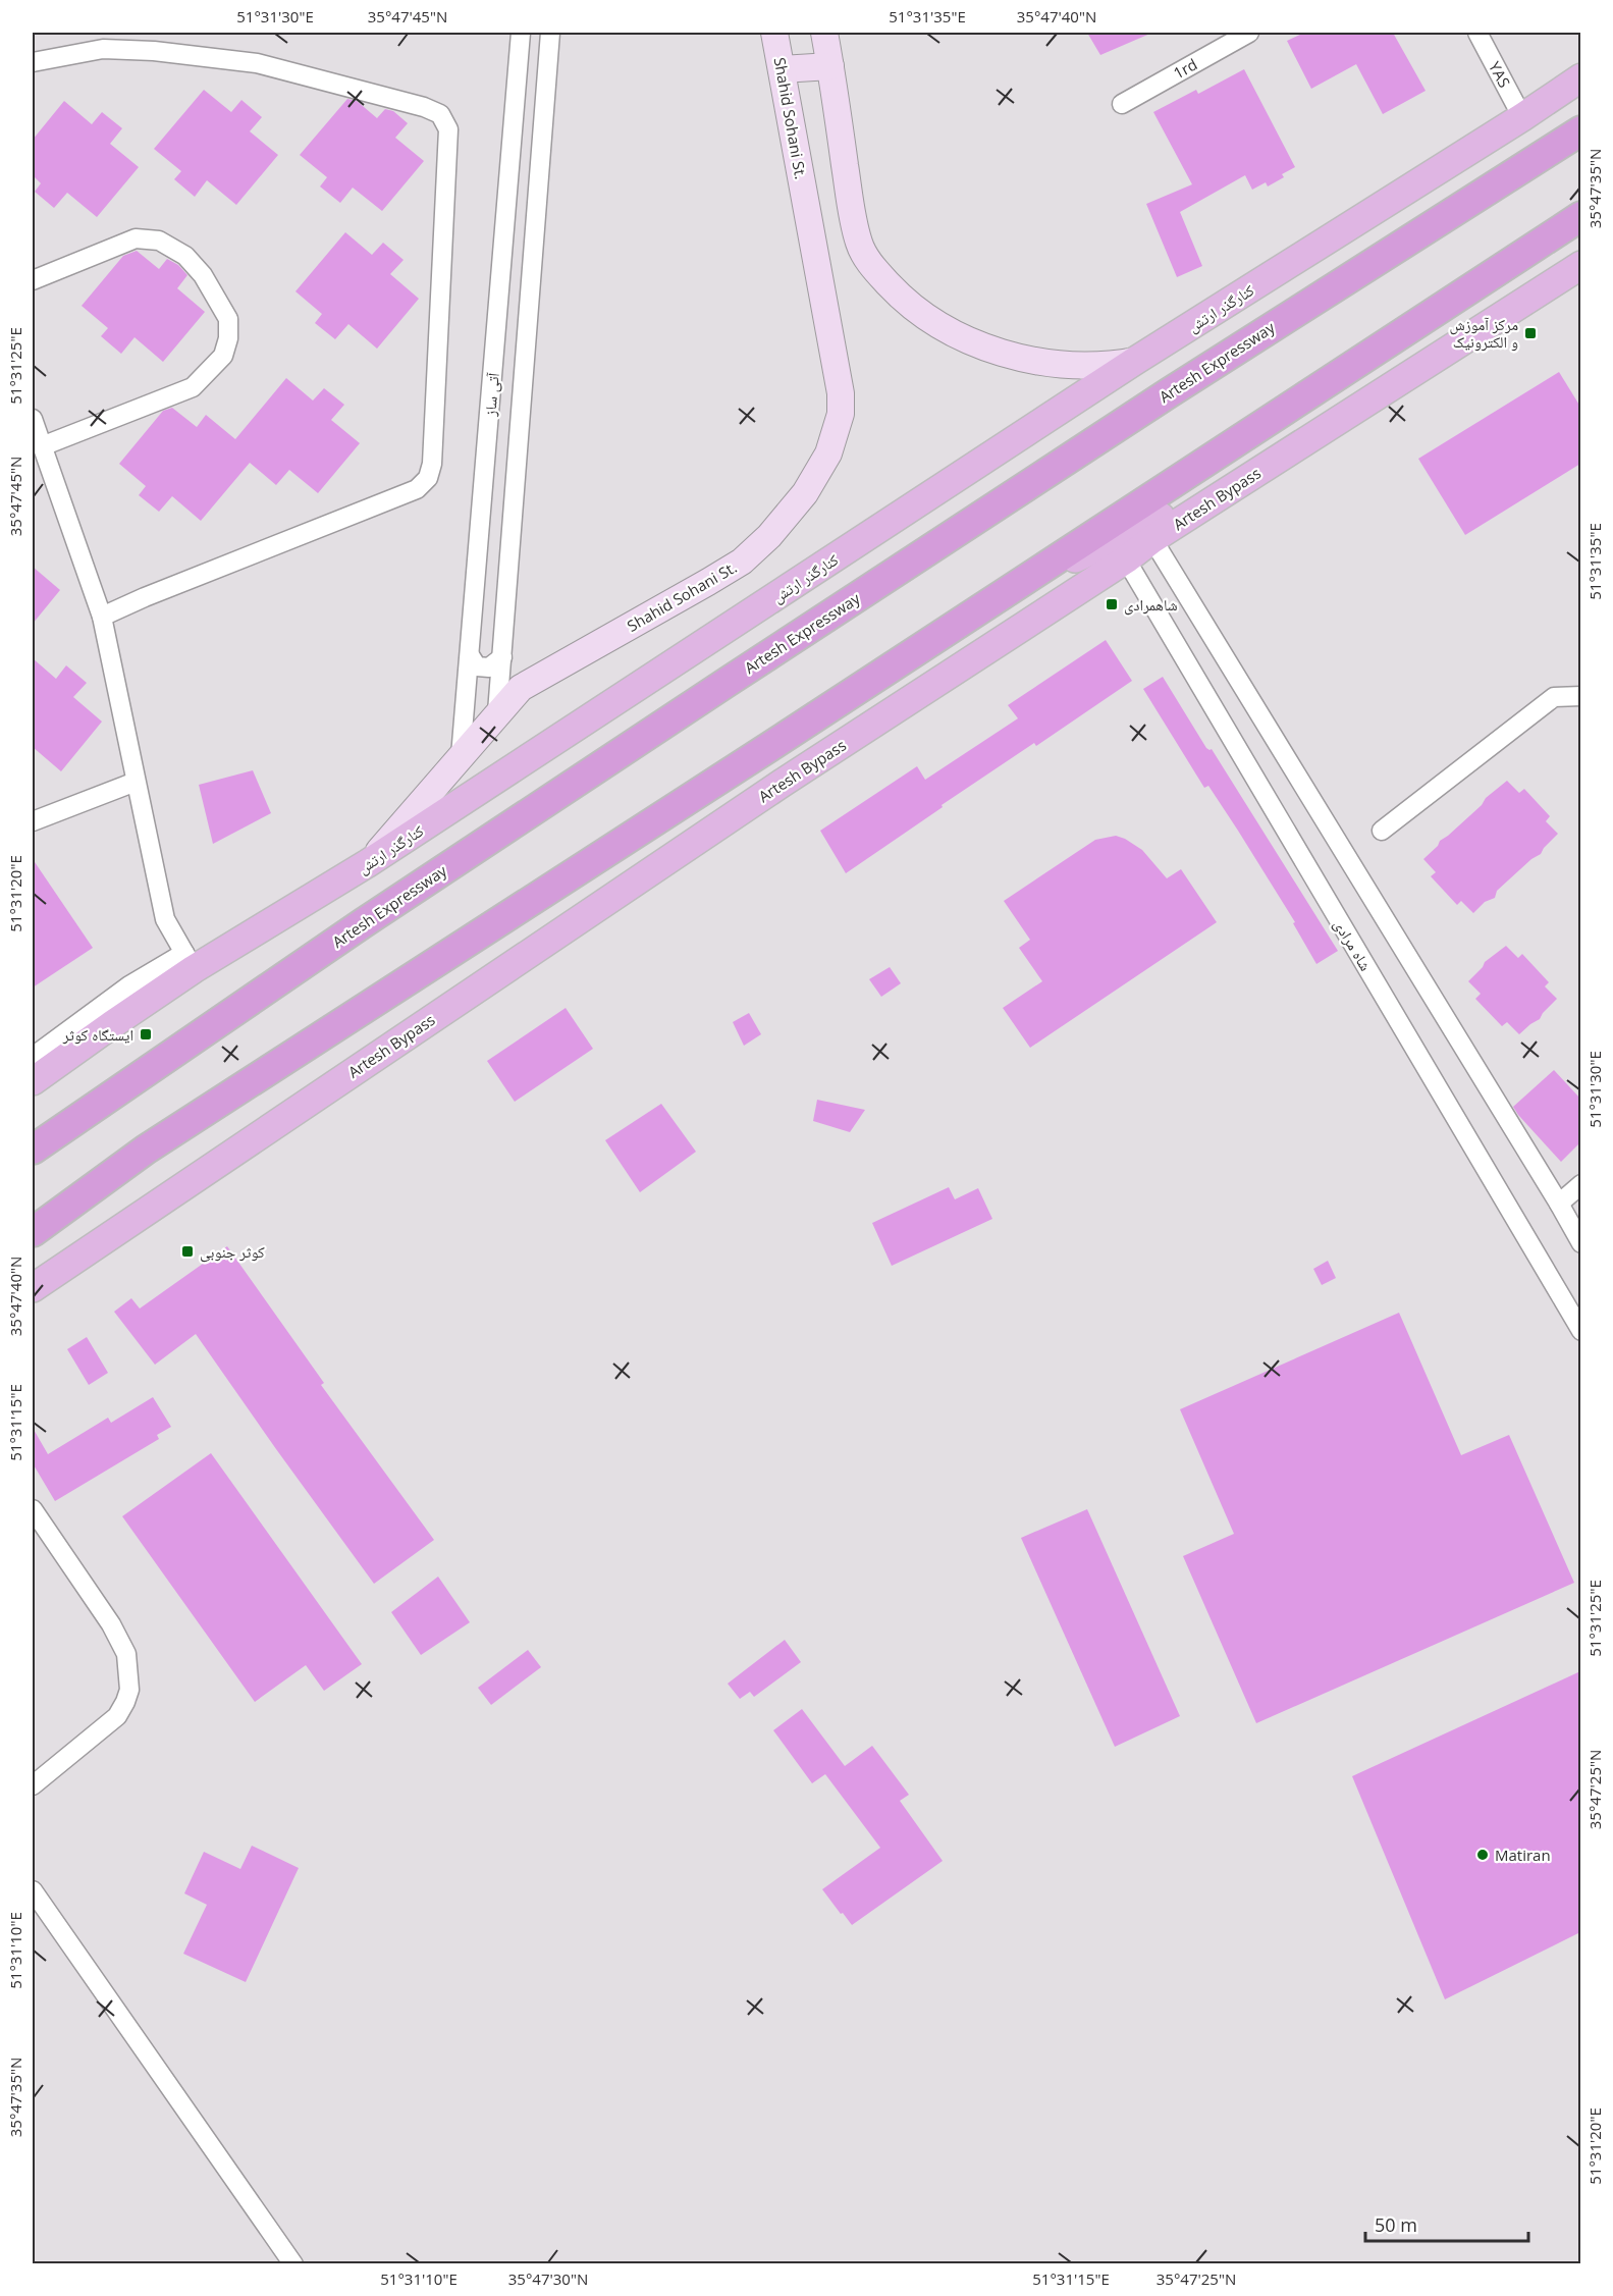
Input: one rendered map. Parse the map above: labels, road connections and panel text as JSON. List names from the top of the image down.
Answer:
{
  "streets": {
    "highway": ["Artesh Expressway"],
    "main road": ["Shahid Sohani St.", "کنارگذر ارتش", "Artesh Bypass"],
    "street": [
      "1rd",
      "YAS",
      "آتی ساز",
      "شاه مرادی"
    ]
  },
  "crossings": [
    ["YAS", "کنارگذر ارتش"],
    ["Shahid Sohani St.", "کنارگذر ارتش"],
    ["Shahid Sohani St.", "آتی ساز"],
    ["Artesh Bypass", "شاه مرادی"]
  ],
  "places": {
    "transit": [
      "مرکز آموزش و الکترونیک",
      "شاهمرادی",
      "ایستگاه کوثر",
      "کوثر جنوبی"
    ],
    "other": ["Matiran"]
  },
  "scale_bar": "50 m",
  "coordinates": [
    "51°31'30\"E",
    "35°47'45\"N",
    "51°31'35\"E",
    "35°47'40\"N",
    "35°47'35\"N",
    "51°31'25\"E",
    "51°31'20\"E",
    "51°31'15\"E",
    "35°47'25\"N",
    "51°31'10\"E",
    "35°47'30\"N"
  ]
}
